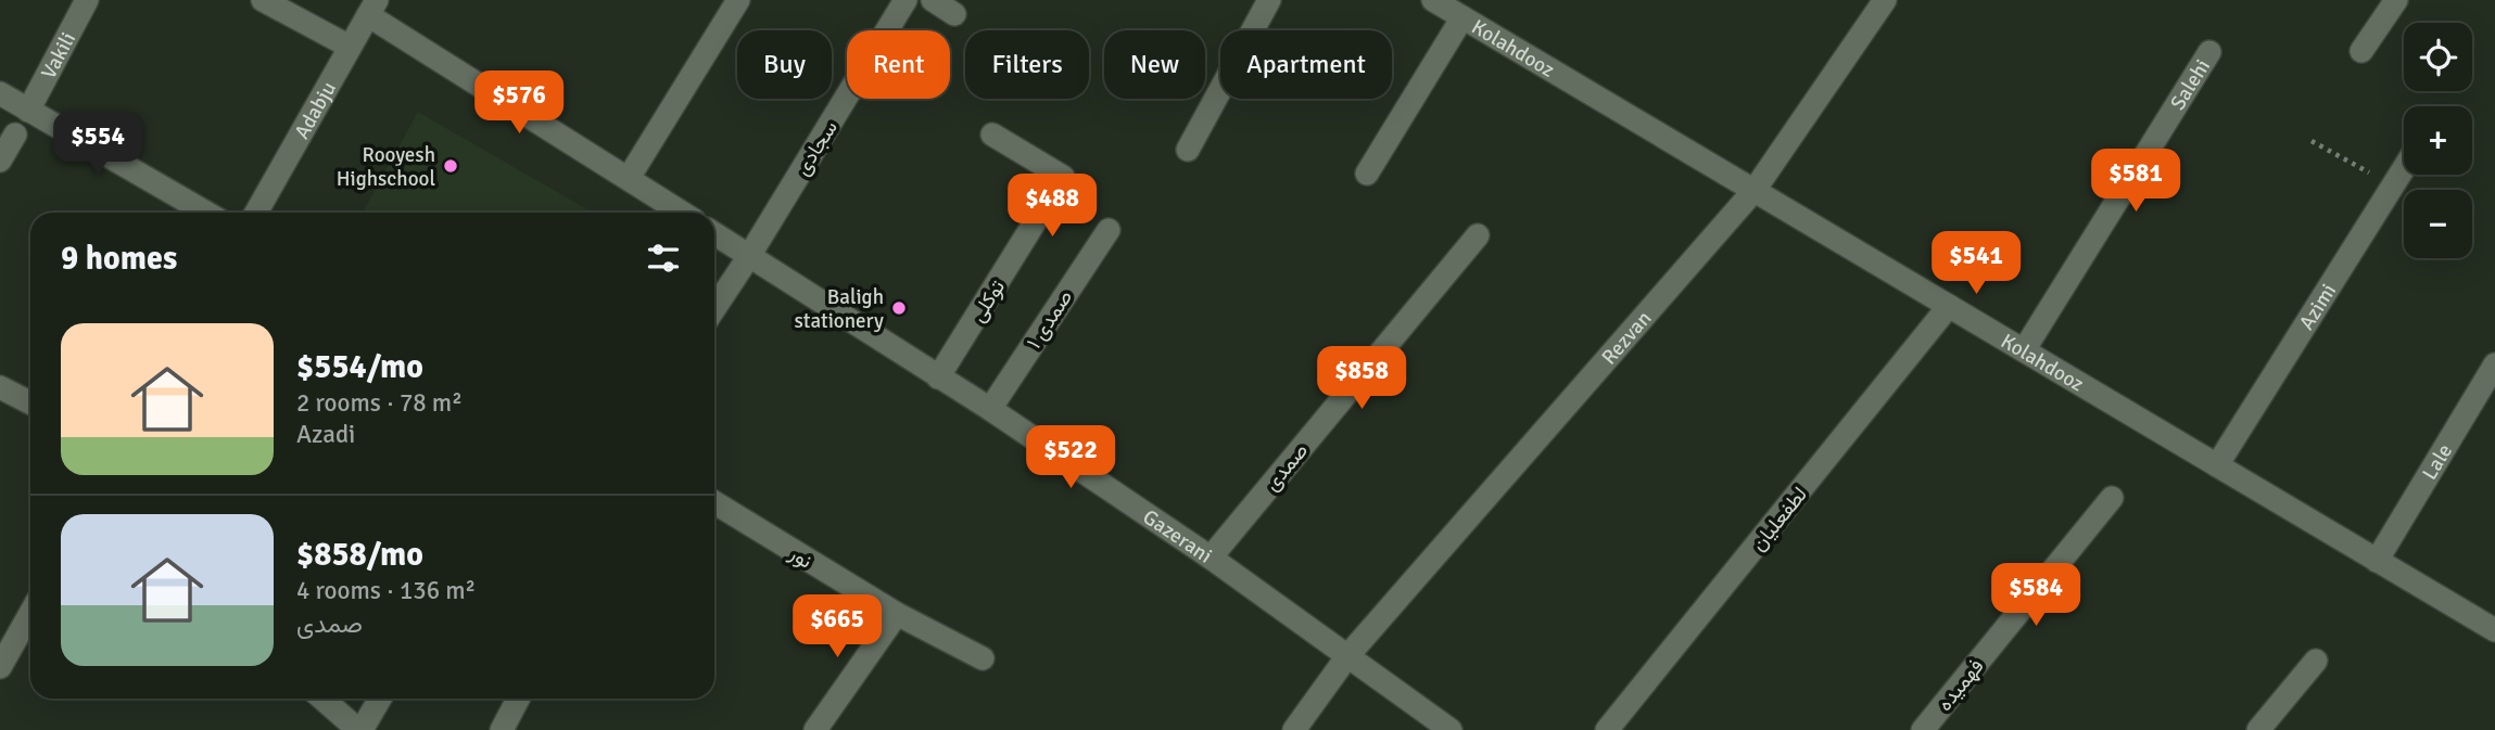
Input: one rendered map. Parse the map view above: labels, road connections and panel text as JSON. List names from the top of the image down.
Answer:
{
  "streets": {
    "street": [
      "Kolahdooz",
      "Vakili",
      "Salehi",
      "Adabju",
      "سجادی",
      "توکلی",
      "Azimi",
      "صمدی ۱",
      "Rezvan",
      "Lale",
      "صمدی",
      "لطفعلیان",
      "Gazerani",
      "نور",
      "فهمیده"
    ]
  },
  "crossings": [
    ["Kolahdooz", "Salehi"],
    ["Kolahdooz", "Azimi"],
    ["Kolahdooz", "Rezvan"],
    ["Kolahdooz", "Lale"],
    ["Kolahdooz", "لطفعلیان"],
    ["سجادی", "Gazerani"],
    ["توکلی", "Gazerani"],
    ["صمدی ۱", "Gazerani"],
    ["Rezvan", "Gazerani"],
    ["صمدی", "Gazerani"]
  ],
  "places": ["Rooyesh Highschool", "Baligh stationery"],
  "page": {
    "map_buttons": ["+", "−"],
    "chip": [
      "Buy",
      "Rent",
      "Filters",
      "New",
      "Apartment"
    ],
    "price": [
      "$576",
      "$554",
      "$581",
      "$488",
      "$541",
      "$858",
      "$522",
      "$584",
      "$665"
    ],
    "heading": "9 homes",
    "list": [
      {
        "name": "$554/mo",
        "note": "2 rooms · 78 m² · Azadi"
      },
      {
        "name": "$858/mo",
        "note": "4 rooms · 136 m² · صمدی"
      }
    ]
  }
}
